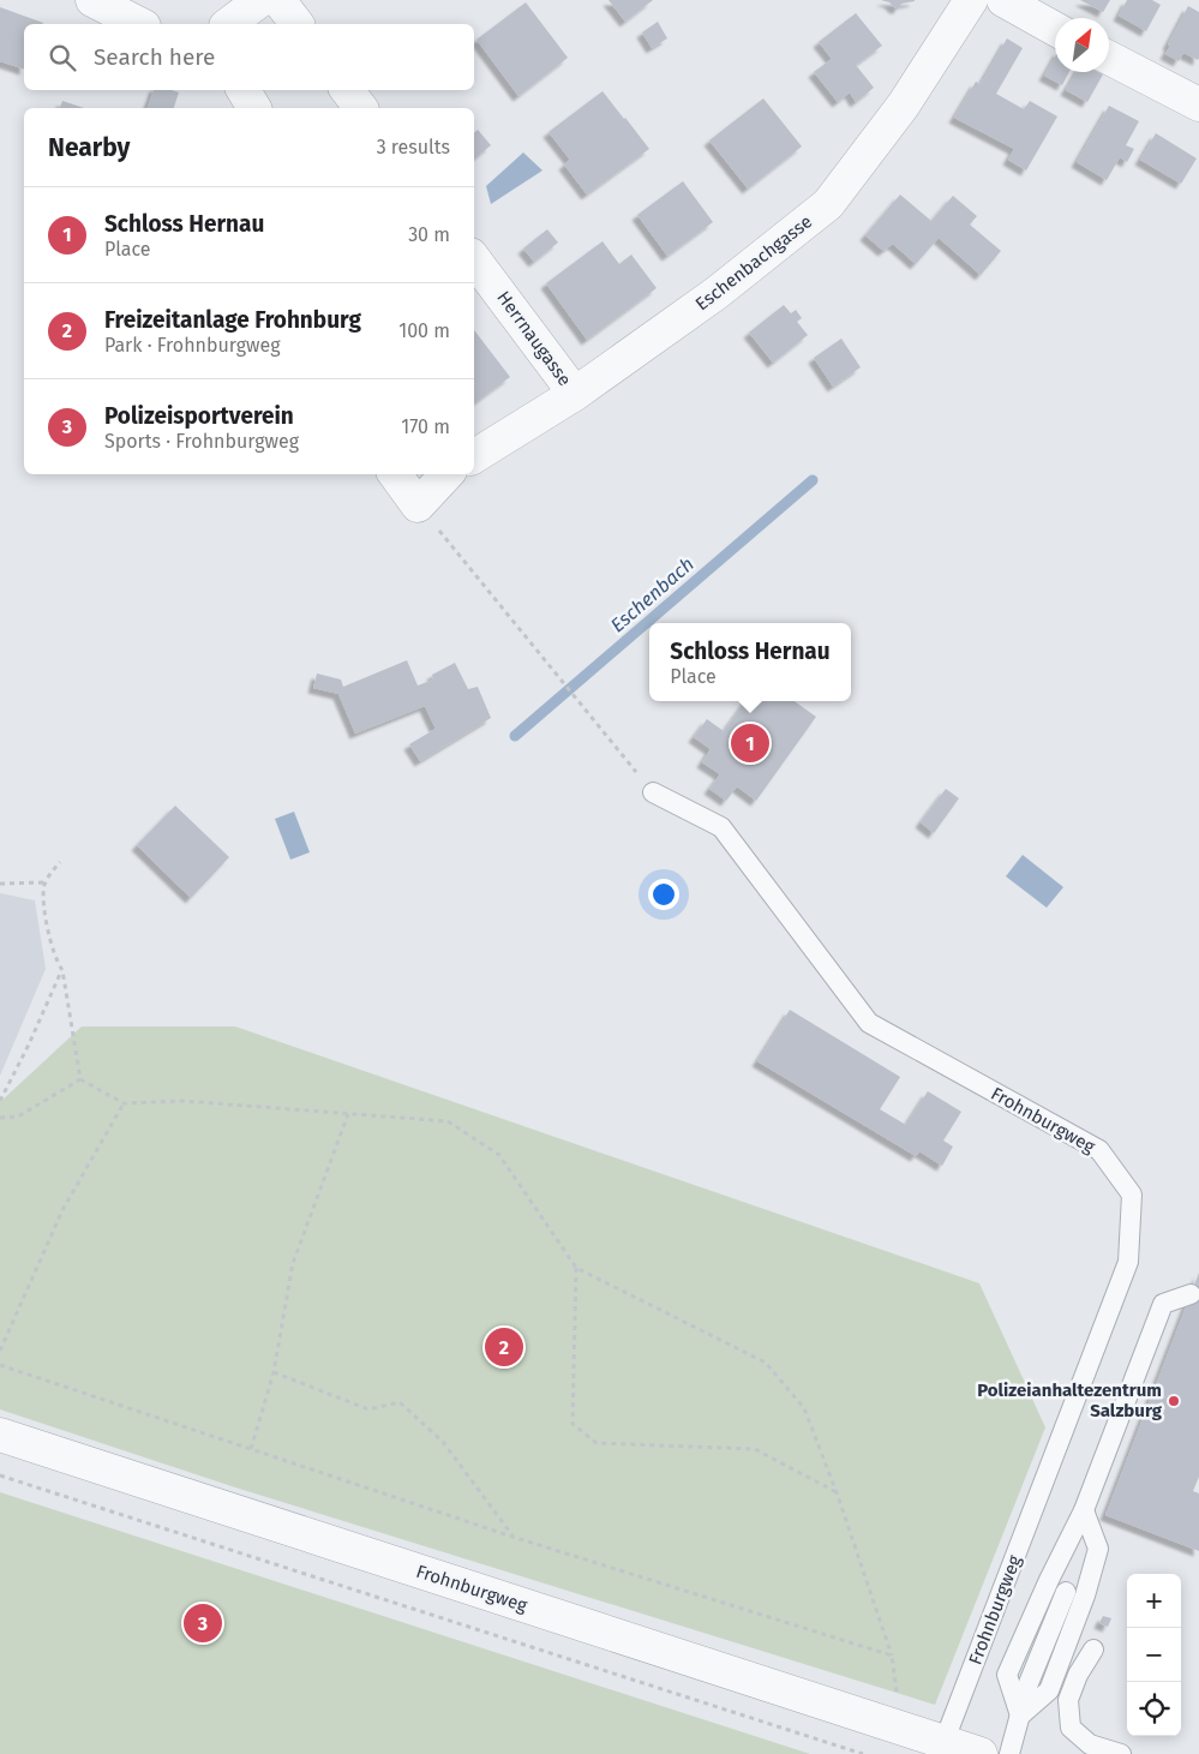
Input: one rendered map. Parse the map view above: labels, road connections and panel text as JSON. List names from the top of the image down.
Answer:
{
  "streets": {
    "street": ["Eschenbachgasse", "Herrnaugasse", "Frohnburgweg"]
  },
  "crossings": [
    ["Eschenbachgasse", "Herrnaugasse"]
  ],
  "water": ["Eschenbach"],
  "places": ["Polizeianhaltezentrum Salzburg"],
  "north": "top right",
  "page": {
    "search": "Search here",
    "heading": ["Nearby", "3 results"],
    "list": [
      {
        "mark": "1",
        "name": "Schloss Hernau",
        "note": "Place",
        "value": "30 m"
      },
      {
        "mark": "2",
        "name": "Freizeitanlage Frohnburg",
        "note": "Park · Frohnburgweg",
        "value": "100 m"
      },
      {
        "mark": "3",
        "name": "Polizeisportverein",
        "note": "Sports · Frohnburgweg",
        "value": "170 m"
      }
    ],
    "popup": ["Schloss Hernau", "Place"],
    "pins": ["1", "2", "3"],
    "map_buttons": ["+", "−"]
  }
}
